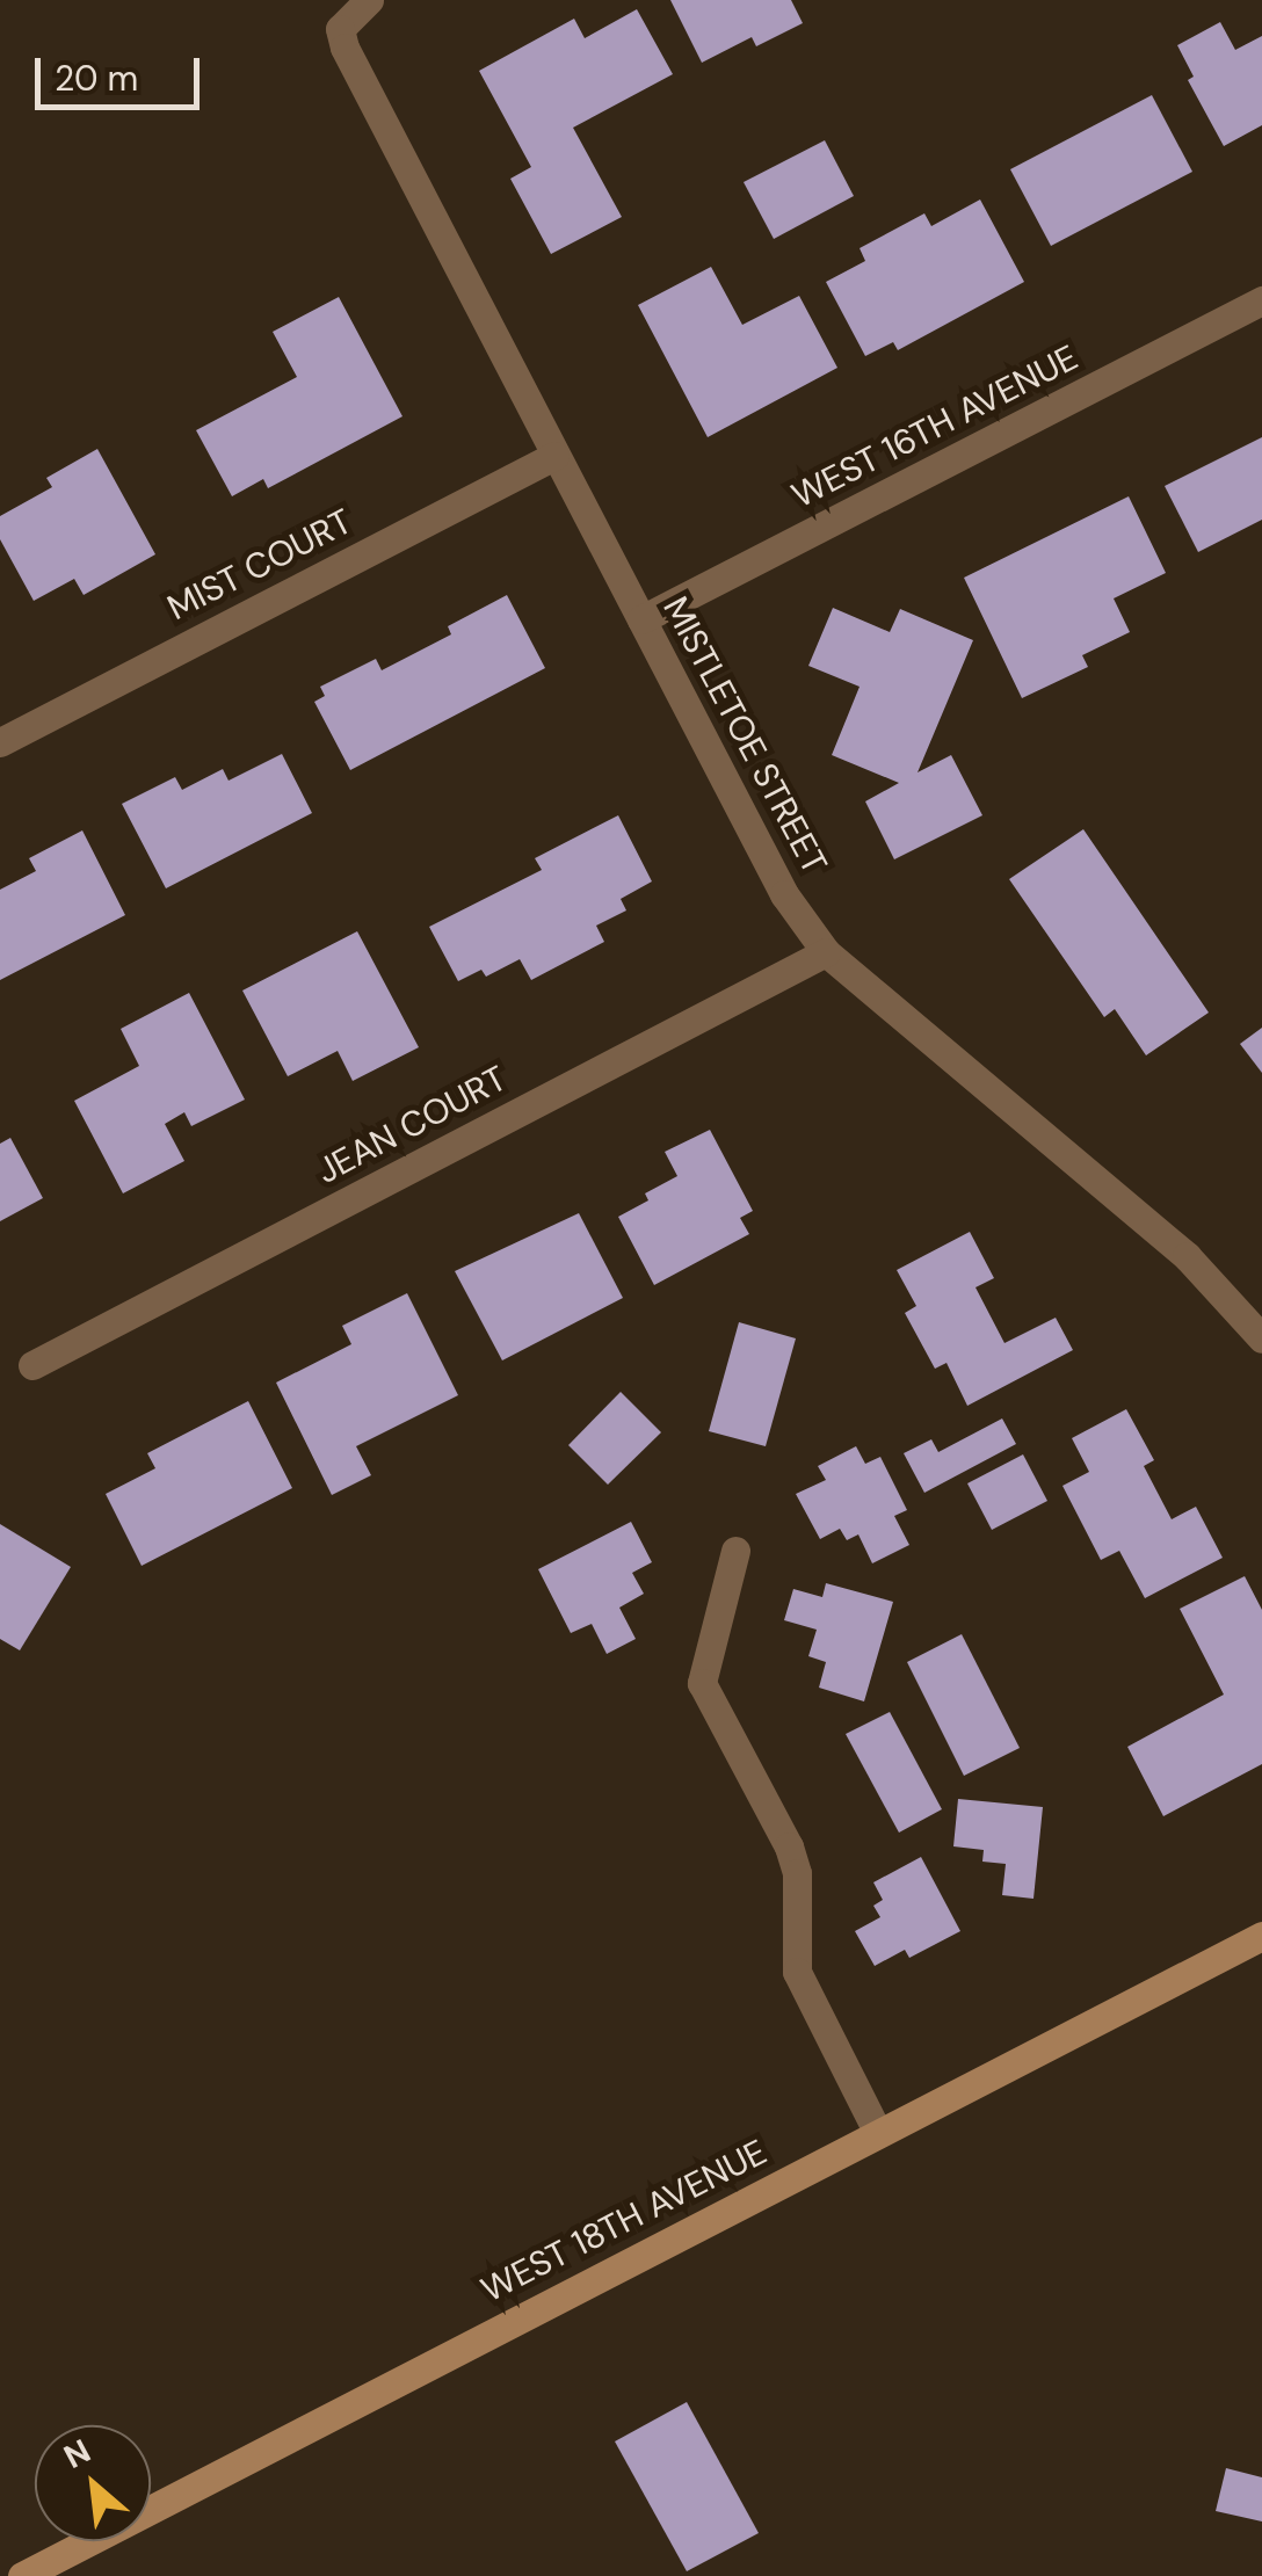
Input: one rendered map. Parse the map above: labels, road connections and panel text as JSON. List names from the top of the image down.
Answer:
{
  "streets": {
    "main road": ["WEST 18TH AVENUE"],
    "street": [
      "WEST 16TH AVENUE",
      "MIST COURT",
      "MISTLETOE STREET",
      "JEAN COURT"
    ]
  },
  "crossings": [
    ["WEST 16TH AVENUE", "MISTLETOE STREET"],
    ["MIST COURT", "MISTLETOE STREET"],
    ["MISTLETOE STREET", "JEAN COURT"]
  ],
  "scale_bar": "20 m",
  "north": "top left"
}
